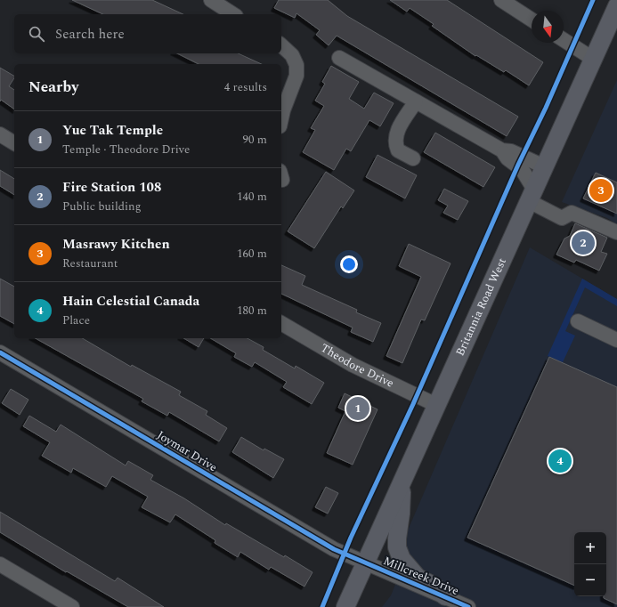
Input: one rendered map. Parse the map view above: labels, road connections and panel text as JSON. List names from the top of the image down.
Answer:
{
  "streets": {
    "main road": ["Britannia Road West"],
    "street": ["Theodore Drive", "Joymar Drive", "Millcreek Drive"]
  },
  "crossings": [
    ["Britannia Road West", "Theodore Drive"],
    ["Britannia Road West", "Joymar Drive"],
    ["Britannia Road West", "Millcreek Drive"],
    ["Joymar Drive", "Millcreek Drive"]
  ],
  "north": "bottom",
  "page": {
    "search": "Search here",
    "heading": ["Nearby", "4 results"],
    "list": [
      {
        "mark": "1",
        "name": "Yue Tak Temple",
        "note": "Temple · Theodore Drive",
        "value": "90 m"
      },
      {
        "mark": "2",
        "name": "Fire Station 108",
        "note": "Public building",
        "value": "140 m"
      },
      {
        "mark": "3",
        "name": "Masrawy Kitchen",
        "note": "Restaurant",
        "value": "160 m"
      },
      {
        "mark": "4",
        "name": "Hain Celestial Canada",
        "note": "Place",
        "value": "180 m"
      }
    ],
    "pins": [
      "3",
      "2",
      "1",
      "4"
    ],
    "map_buttons": ["+", "−"]
  }
}
